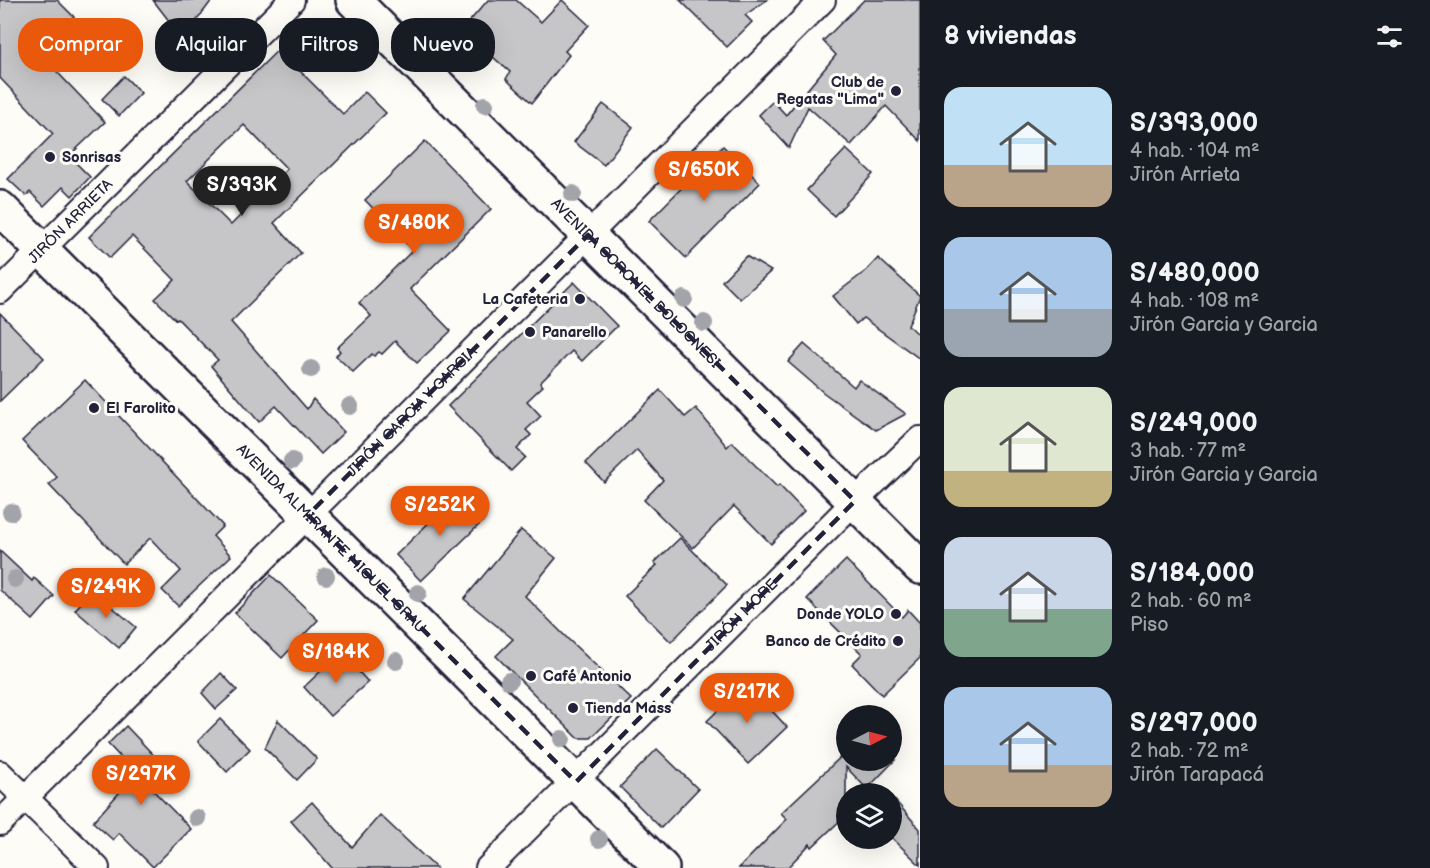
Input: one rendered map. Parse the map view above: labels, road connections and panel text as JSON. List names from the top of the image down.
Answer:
{
  "streets": {
    "main road": ["AVENIDA CORONEL BOLOGNESI", "AVENIDA ALMIRANTE MIGUEL GRAU"],
    "street": ["JIRÓN ARRIETA", "JIRÓN GARCIA Y GARCIA", "JIRÓN MORE"]
  },
  "crossings": [
    ["JIRÓN ARRIETA", "AVENIDA ALMIRANTE MIGUEL GRAU"],
    ["AVENIDA CORONEL BOLOGNESI", "JIRÓN GARCIA Y GARCIA"],
    ["AVENIDA CORONEL BOLOGNESI", "JIRÓN MORE"],
    ["JIRÓN GARCIA Y GARCIA", "AVENIDA ALMIRANTE MIGUEL GRAU"],
    ["AVENIDA ALMIRANTE MIGUEL GRAU", "JIRÓN MORE"]
  ],
  "places": [
    "Club de Regatas \"Lima\"",
    "Sonrisas",
    "La Cafeteria",
    "Panarello",
    "El Farolito",
    "Donde YOLO",
    "Banco de Crédito",
    "Café Antonio",
    "Tienda Mass"
  ],
  "north": "right",
  "page": {
    "heading": "8 viviendas",
    "chip": [
      "Comprar",
      "Alquilar",
      "Filtros",
      "Nuevo"
    ],
    "list": [
      {
        "name": "S/393,000",
        "note": "4 hab. · 104 m² · Jirón Arrieta"
      },
      {
        "name": "S/480,000",
        "note": "4 hab. · 108 m² · Jirón Garcia y Garcia"
      },
      {
        "name": "S/249,000",
        "note": "3 hab. · 77 m² · Jirón Garcia y Garcia"
      },
      {
        "name": "S/184,000",
        "note": "2 hab. · 60 m² · Piso"
      },
      {
        "name": "S/297,000",
        "note": "2 hab. · 72 m² · Jirón Tarapacá"
      }
    ],
    "price": [
      "S/650K",
      "S/393K",
      "S/480K",
      "S/252K",
      "S/249K",
      "S/184K",
      "S/217K",
      "S/297K"
    ]
  }
}
